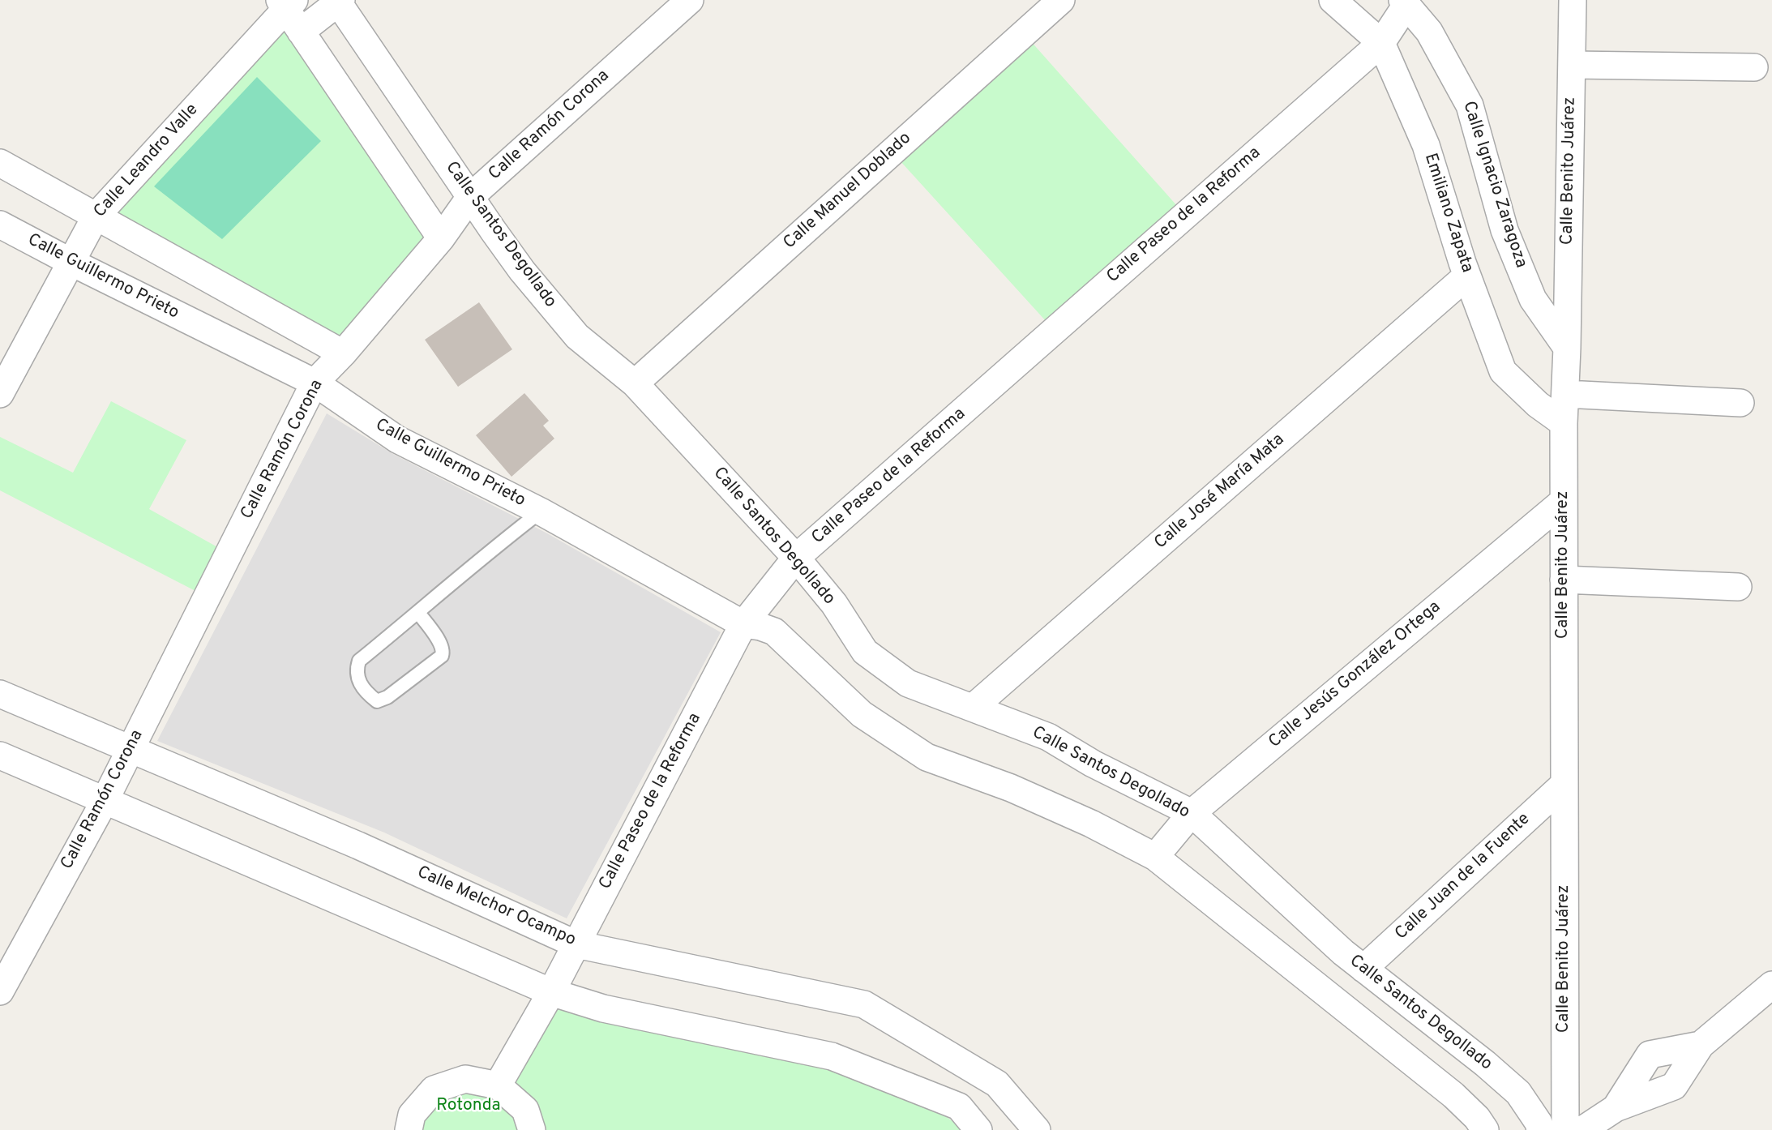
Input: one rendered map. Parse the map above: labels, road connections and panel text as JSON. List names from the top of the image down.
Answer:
{
  "streets": {
    "street": [
      "Calle Ramón Corona",
      "Calle Leandro Valle",
      "Calle Benito Juárez",
      "Calle Ignacio Zaragoza",
      "Calle Manuel Doblado",
      "Emiliano Zapata",
      "Calle Paseo de la Reforma",
      "Calle Santos Degollado",
      "Calle Guillermo Prieto",
      "Calle José María Mata",
      "Calle Jesús González Ortega",
      "Calle Juan de la Fuente",
      "Calle Melchor Ocampo"
    ]
  },
  "crossings": [
    ["Calle Ramón Corona", "Calle Santos Degollado"],
    ["Calle Ramón Corona", "Calle Guillermo Prieto"],
    ["Calle Ramón Corona", "Calle Melchor Ocampo"],
    ["Calle Leandro Valle", "Calle Guillermo Prieto"],
    ["Calle Benito Juárez", "Calle Ignacio Zaragoza"],
    ["Calle Benito Juárez", "Emiliano Zapata"],
    ["Calle Benito Juárez", "Calle Jesús González Ortega"],
    ["Calle Benito Juárez", "Calle Juan de la Fuente"],
    ["Calle Ignacio Zaragoza", "Calle Paseo de la Reforma"],
    ["Calle Manuel Doblado", "Calle Santos Degollado"],
    ["Emiliano Zapata", "Calle Paseo de la Reforma"],
    ["Emiliano Zapata", "Calle José María Mata"],
    ["Calle Paseo de la Reforma", "Calle Santos Degollado"],
    ["Calle Paseo de la Reforma", "Calle Guillermo Prieto"],
    ["Calle Paseo de la Reforma", "Calle Melchor Ocampo"],
    ["Calle Santos Degollado", "Calle José María Mata"],
    ["Calle Santos Degollado", "Calle Jesús González Ortega"],
    ["Calle Santos Degollado", "Calle Juan de la Fuente"]
  ],
  "parks": ["Rotonda"]
}
